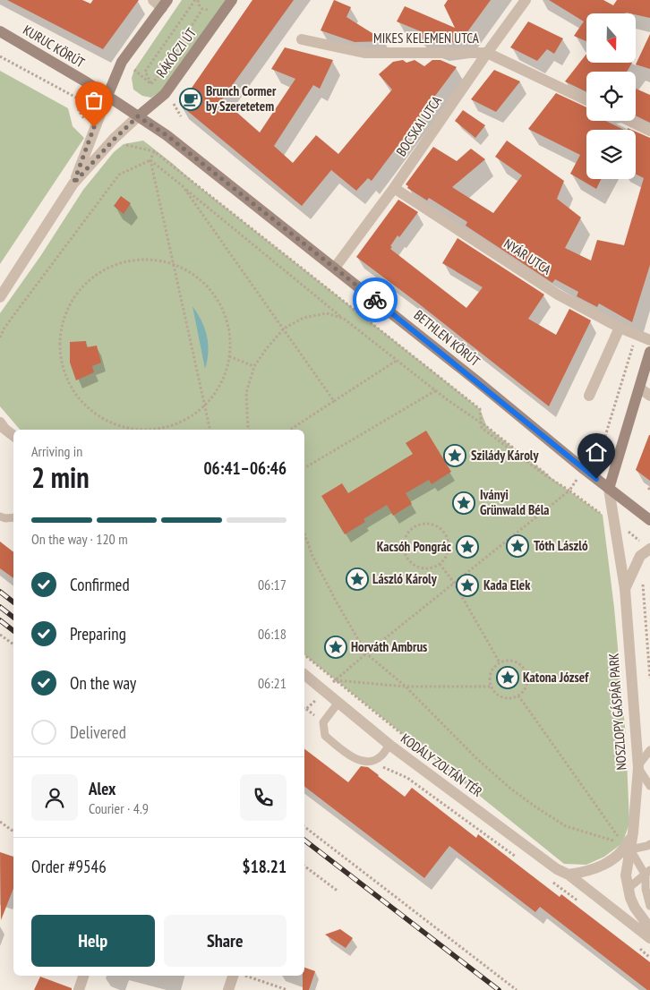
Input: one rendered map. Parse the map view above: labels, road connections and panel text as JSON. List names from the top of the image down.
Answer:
{
  "streets": {
    "street": [
      "MIKES KELEMEN UTCA",
      "KURUC KÖRÚT",
      "RÁKÓCZI ÚT",
      "BOCSKAI UTCA",
      "NYÁR UTCA",
      "BETHLEN KÖRÚT",
      "NOSZLOPY GÁSPÁR PARK",
      "KODÁLY ZOLTÁN TÉR"
    ]
  },
  "crossings": [
    ["MIKES KELEMEN UTCA", "BOCSKAI UTCA"],
    ["KURUC KÖRÚT", "RÁKÓCZI ÚT"],
    ["KURUC KÖRÚT", "BETHLEN KÖRÚT"],
    ["RÁKÓCZI ÚT", "BETHLEN KÖRÚT"],
    ["BOCSKAI UTCA", "NYÁR UTCA"],
    ["BOCSKAI UTCA", "BETHLEN KÖRÚT"],
    ["BETHLEN KÖRÚT", "NOSZLOPY GÁSPÁR PARK"]
  ],
  "places": {
    "cafe": ["Brunch Cormer by Szeretetem"],
    "place": [
      "Szilády Károly",
      "Iványi Grünwald Béla",
      "Tóth László",
      "Kacsóh Pongrác",
      "László Károly",
      "Kada Elek",
      "Horváth Ambrus",
      "Katona József"
    ]
  },
  "north": "bottom",
  "page": {
    "heading": ["2 min", "Arriving in", "06:41–06:46"],
    "panel": [
      "Alex",
      "Courier · 4.9",
      "Order #9546",
      "$18.21"
    ],
    "bar": "On the way · 120 m",
    "list": [
      ["Confirmed", "06:17"],
      ["Preparing", "06:18"],
      ["On the way", "06:21"],
      "Delivered"
    ],
    "buttons": ["Help", "Share"]
  }
}
